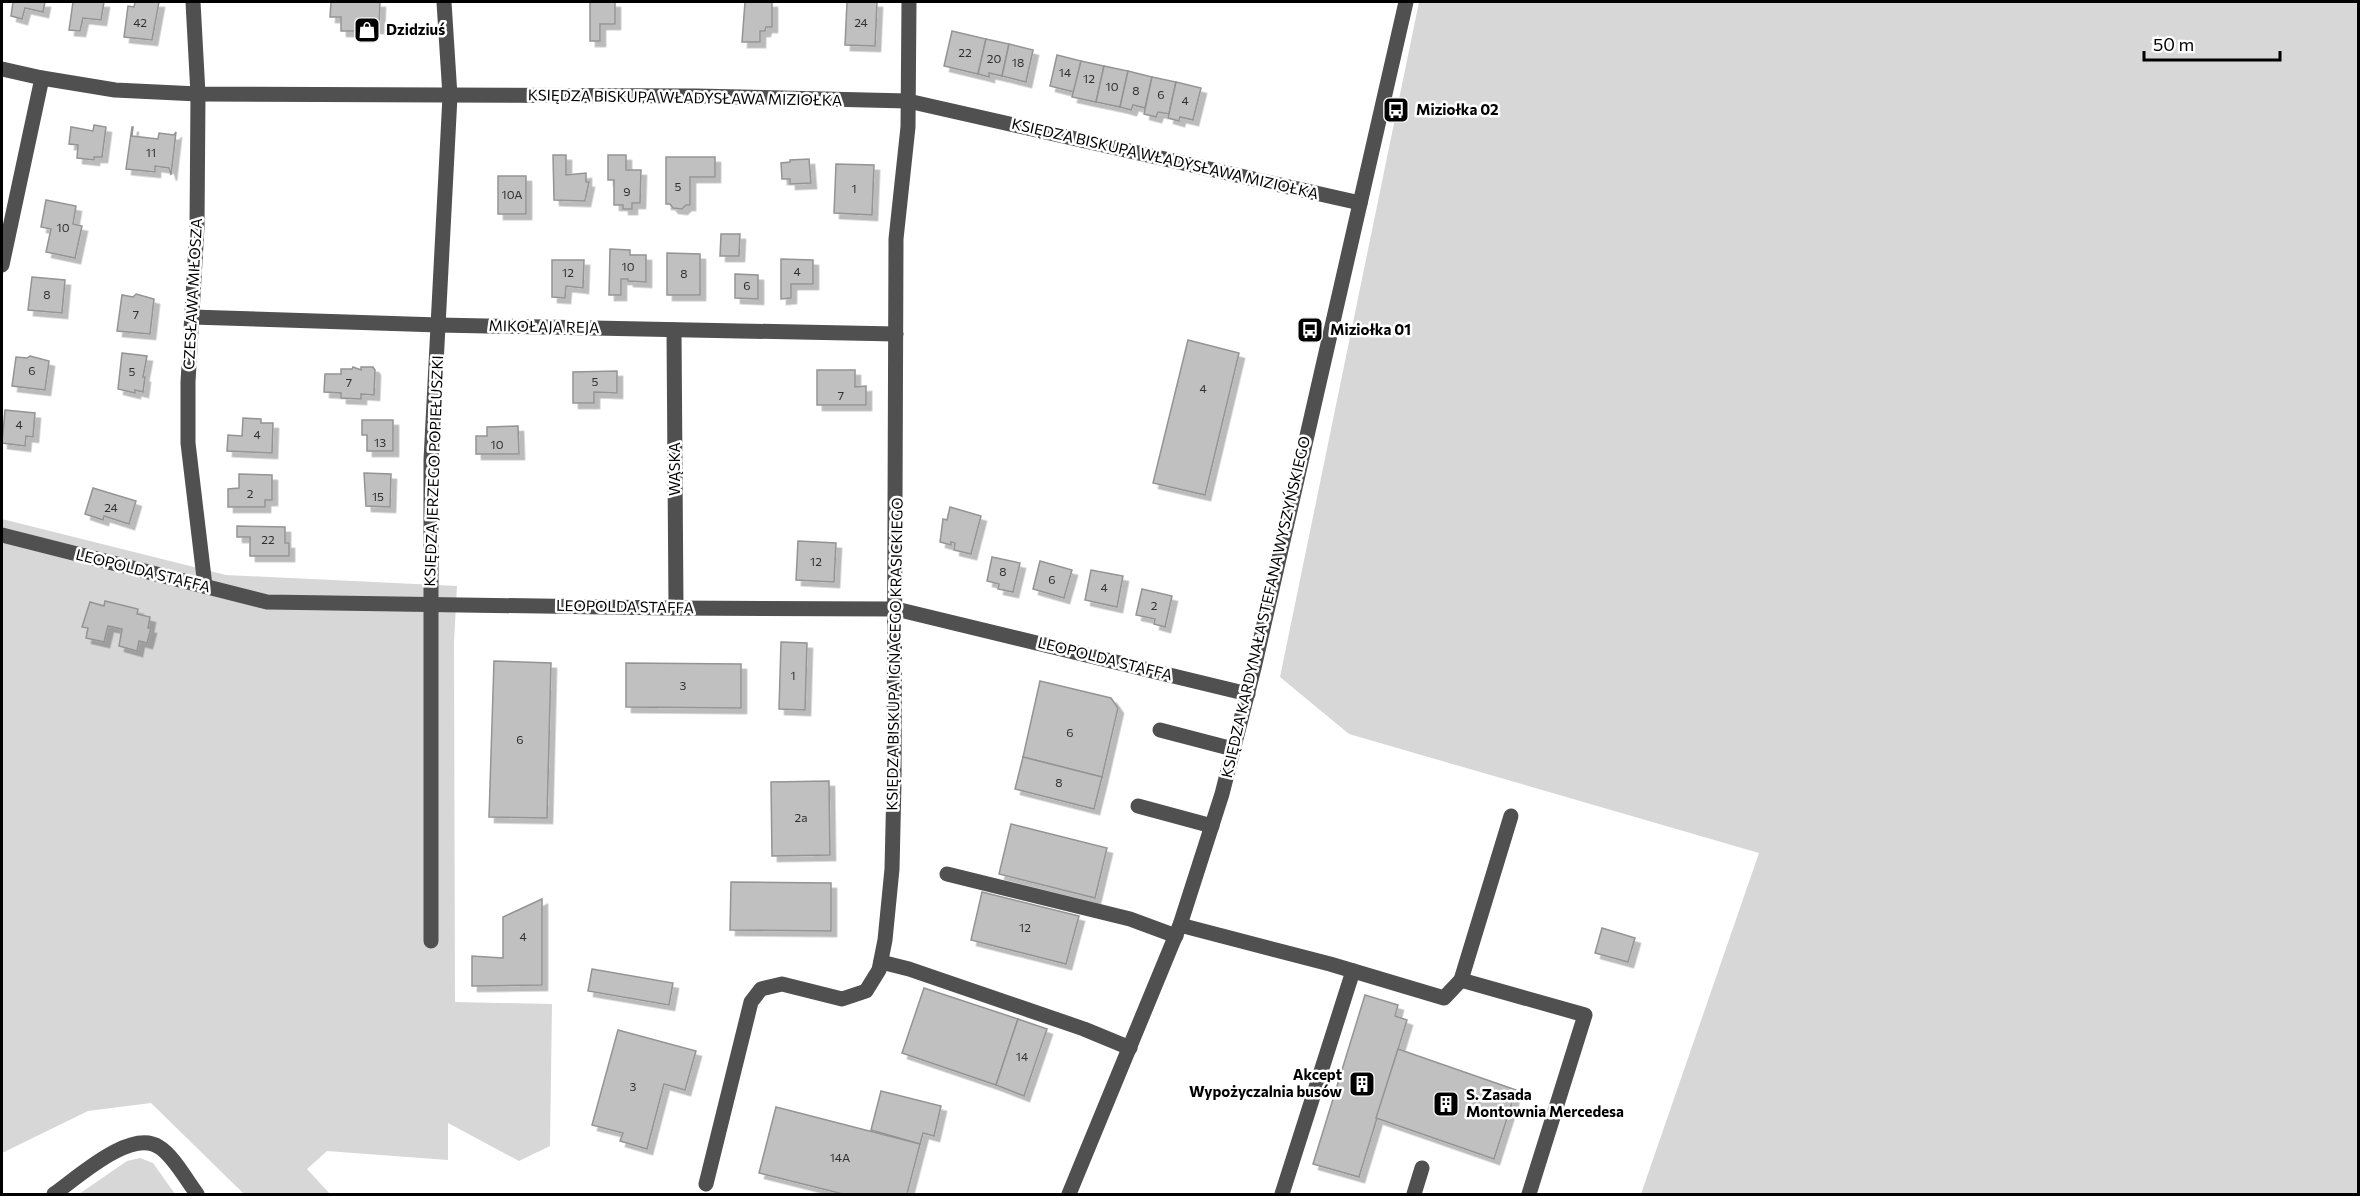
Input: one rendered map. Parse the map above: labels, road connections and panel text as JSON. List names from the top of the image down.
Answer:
{
  "streets": {
    "street": [
      "KSIĘDZA BISKUPA WŁADYSŁAWA MIZIOŁKA",
      "CZESŁAWA MIŁOSZA",
      "MIKOŁAJA REJA",
      "WĄSKA",
      "KSIĘDZA JERZEGO POPIEŁUSZKI",
      "LEOPOLDA STAFFA",
      "KSIĘDZA KARDYNAŁA STEFANA WYSZYŃSKIEGO",
      "KSIĘDZA BISKUPA IGNACEGO KRASICKIEGO"
    ]
  },
  "crossings": [
    ["KSIĘDZA BISKUPA WŁADYSŁAWA MIZIOŁKA", "CZESŁAWA MIŁOSZA"],
    ["KSIĘDZA BISKUPA WŁADYSŁAWA MIZIOŁKA", "KSIĘDZA JERZEGO POPIEŁUSZKI"],
    ["KSIĘDZA BISKUPA WŁADYSŁAWA MIZIOŁKA", "KSIĘDZA KARDYNAŁA STEFANA WYSZYŃSKIEGO"],
    ["KSIĘDZA BISKUPA WŁADYSŁAWA MIZIOŁKA", "KSIĘDZA BISKUPA IGNACEGO KRASICKIEGO"],
    ["CZESŁAWA MIŁOSZA", "MIKOŁAJA REJA"],
    ["CZESŁAWA MIŁOSZA", "LEOPOLDA STAFFA"],
    ["MIKOŁAJA REJA", "WĄSKA"],
    ["MIKOŁAJA REJA", "KSIĘDZA JERZEGO POPIEŁUSZKI"],
    ["MIKOŁAJA REJA", "KSIĘDZA BISKUPA IGNACEGO KRASICKIEGO"],
    ["WĄSKA", "LEOPOLDA STAFFA"],
    ["KSIĘDZA JERZEGO POPIEŁUSZKI", "LEOPOLDA STAFFA"],
    ["LEOPOLDA STAFFA", "KSIĘDZA KARDYNAŁA STEFANA WYSZYŃSKIEGO"],
    ["LEOPOLDA STAFFA", "KSIĘDZA BISKUPA IGNACEGO KRASICKIEGO"]
  ],
  "places": {
    "shop": ["Dzidziuś"],
    "bus stop": ["Miziołka 02", "Miziołka 01"],
    "building": ["Akcept Wypożyczalnia busów", "S. Zasada Montownia Mercedesa"]
  },
  "house_numbers": [
    "42",
    "24",
    "22",
    "20",
    "18",
    "14",
    "12",
    "10",
    "8",
    "6",
    "4",
    "11",
    "5",
    "1",
    "9",
    "10A",
    "10",
    "10",
    "4",
    "12",
    "8",
    "6",
    "8",
    "7",
    "6",
    "5",
    "5",
    "7",
    "4",
    "7",
    "4",
    "4",
    "13",
    "10",
    "2",
    "15",
    "24",
    "22",
    "12",
    "8",
    "6",
    "4",
    "2",
    "1",
    "3",
    "6",
    "6",
    "8",
    "2a",
    "12",
    "4",
    "14",
    "3",
    "14A"
  ],
  "scale_bar": "50 m"
}
